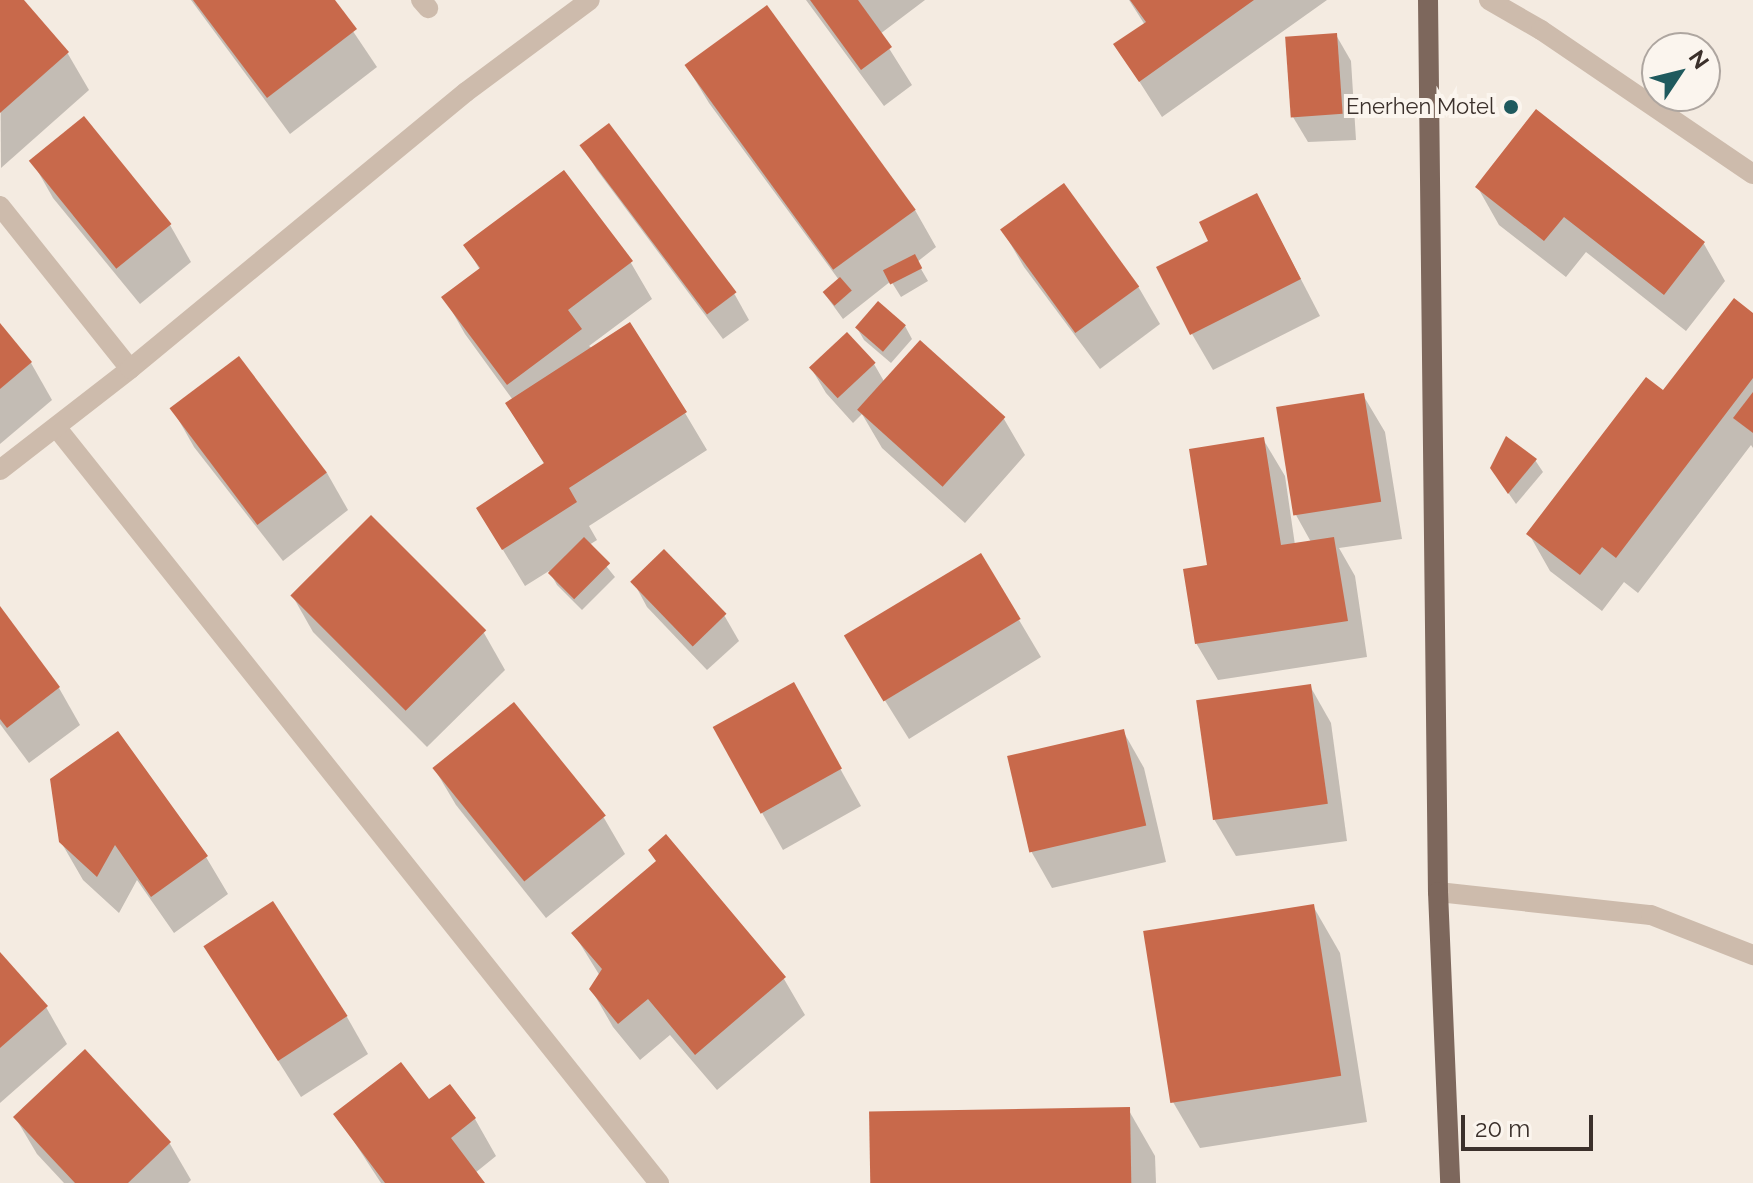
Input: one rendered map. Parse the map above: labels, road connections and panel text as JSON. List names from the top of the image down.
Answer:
{
  "places": ["Enerhen Motel"],
  "scale_bar": "20 m",
  "north": "top right"
}
